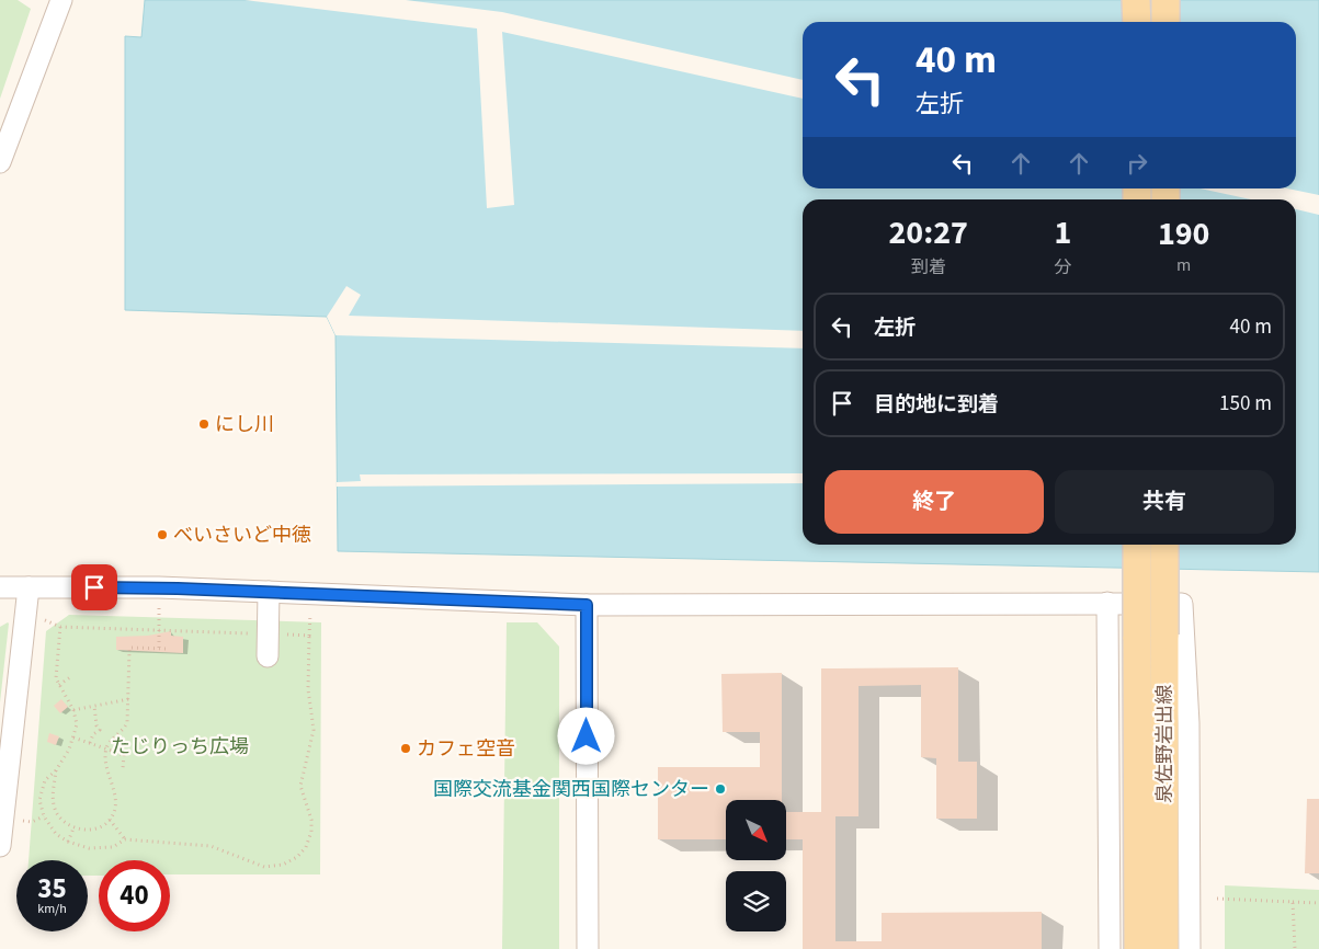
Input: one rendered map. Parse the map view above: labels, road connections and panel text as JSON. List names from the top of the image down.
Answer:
{
  "streets": {
    "main road": ["泉佐野岩出線"]
  },
  "parks": ["たじりっち広場"],
  "places": [
    "にし川",
    "べいさいど中徳",
    "カフェ空音",
    "国際交流基金関西国際センター"
  ],
  "north": "bottom right",
  "page": {
    "turn": ["40 m", "左折"],
    "eta": [
      "20:27",
      "到着",
      "1",
      "分",
      "190",
      "m"
    ],
    "list": [
      {
        "name": "左折",
        "value": "40 m"
      },
      {
        "name": "目的地に到着",
        "value": "150 m"
      }
    ],
    "buttons": ["終了", "共有"],
    "speed": "35 km/h",
    "limit": "40"
  }
}
